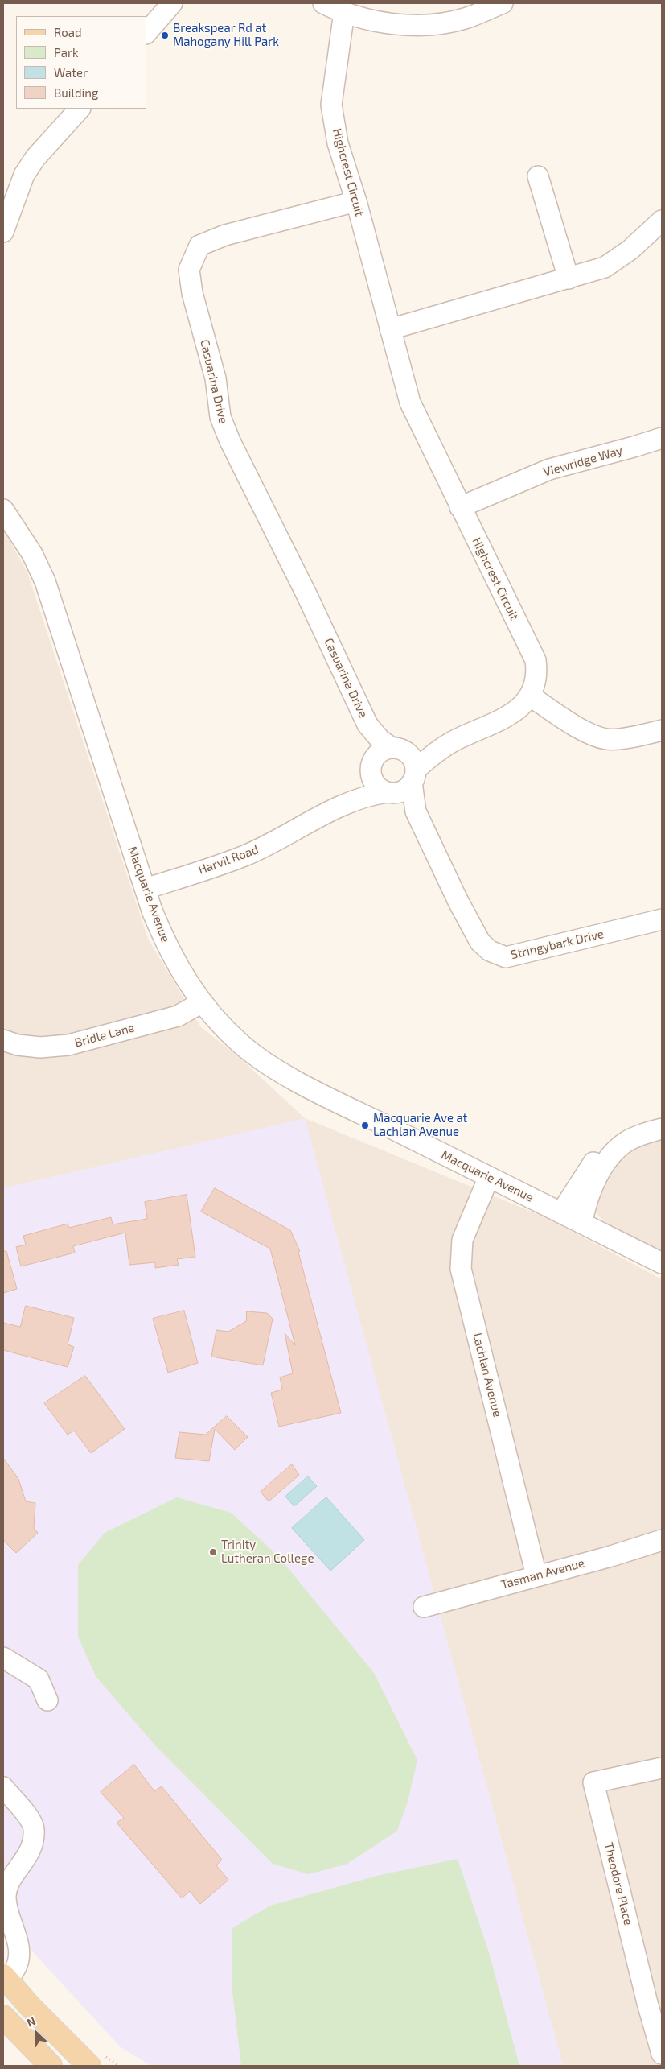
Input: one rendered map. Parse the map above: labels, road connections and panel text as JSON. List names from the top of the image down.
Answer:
{
  "streets": {
    "street": [
      "Highcrest Circuit",
      "Casuarina Drive",
      "Viewridge Way",
      "Harvil Road",
      "Macquarie Avenue",
      "Stringybark Drive",
      "Bridle Lane",
      "Lachlan Avenue",
      "Tasman Avenue",
      "Theodore Place"
    ]
  },
  "crossings": [
    ["Highcrest Circuit", "Casuarina Drive"],
    ["Highcrest Circuit", "Viewridge Way"],
    ["Casuarina Drive", "Harvil Road"],
    ["Casuarina Drive", "Stringybark Drive"],
    ["Harvil Road", "Macquarie Avenue"],
    ["Harvil Road", "Stringybark Drive"],
    ["Macquarie Avenue", "Bridle Lane"],
    ["Macquarie Avenue", "Lachlan Avenue"],
    ["Lachlan Avenue", "Tasman Avenue"]
  ],
  "places": ["Breakspear Rd at Mahogany Hill Park", "Macquarie Ave at Lachlan Avenue", "Trinity Lutheran College"],
  "legend": [
    "Road",
    "Park",
    "Water",
    "Building"
  ],
  "north": "top left"
}
